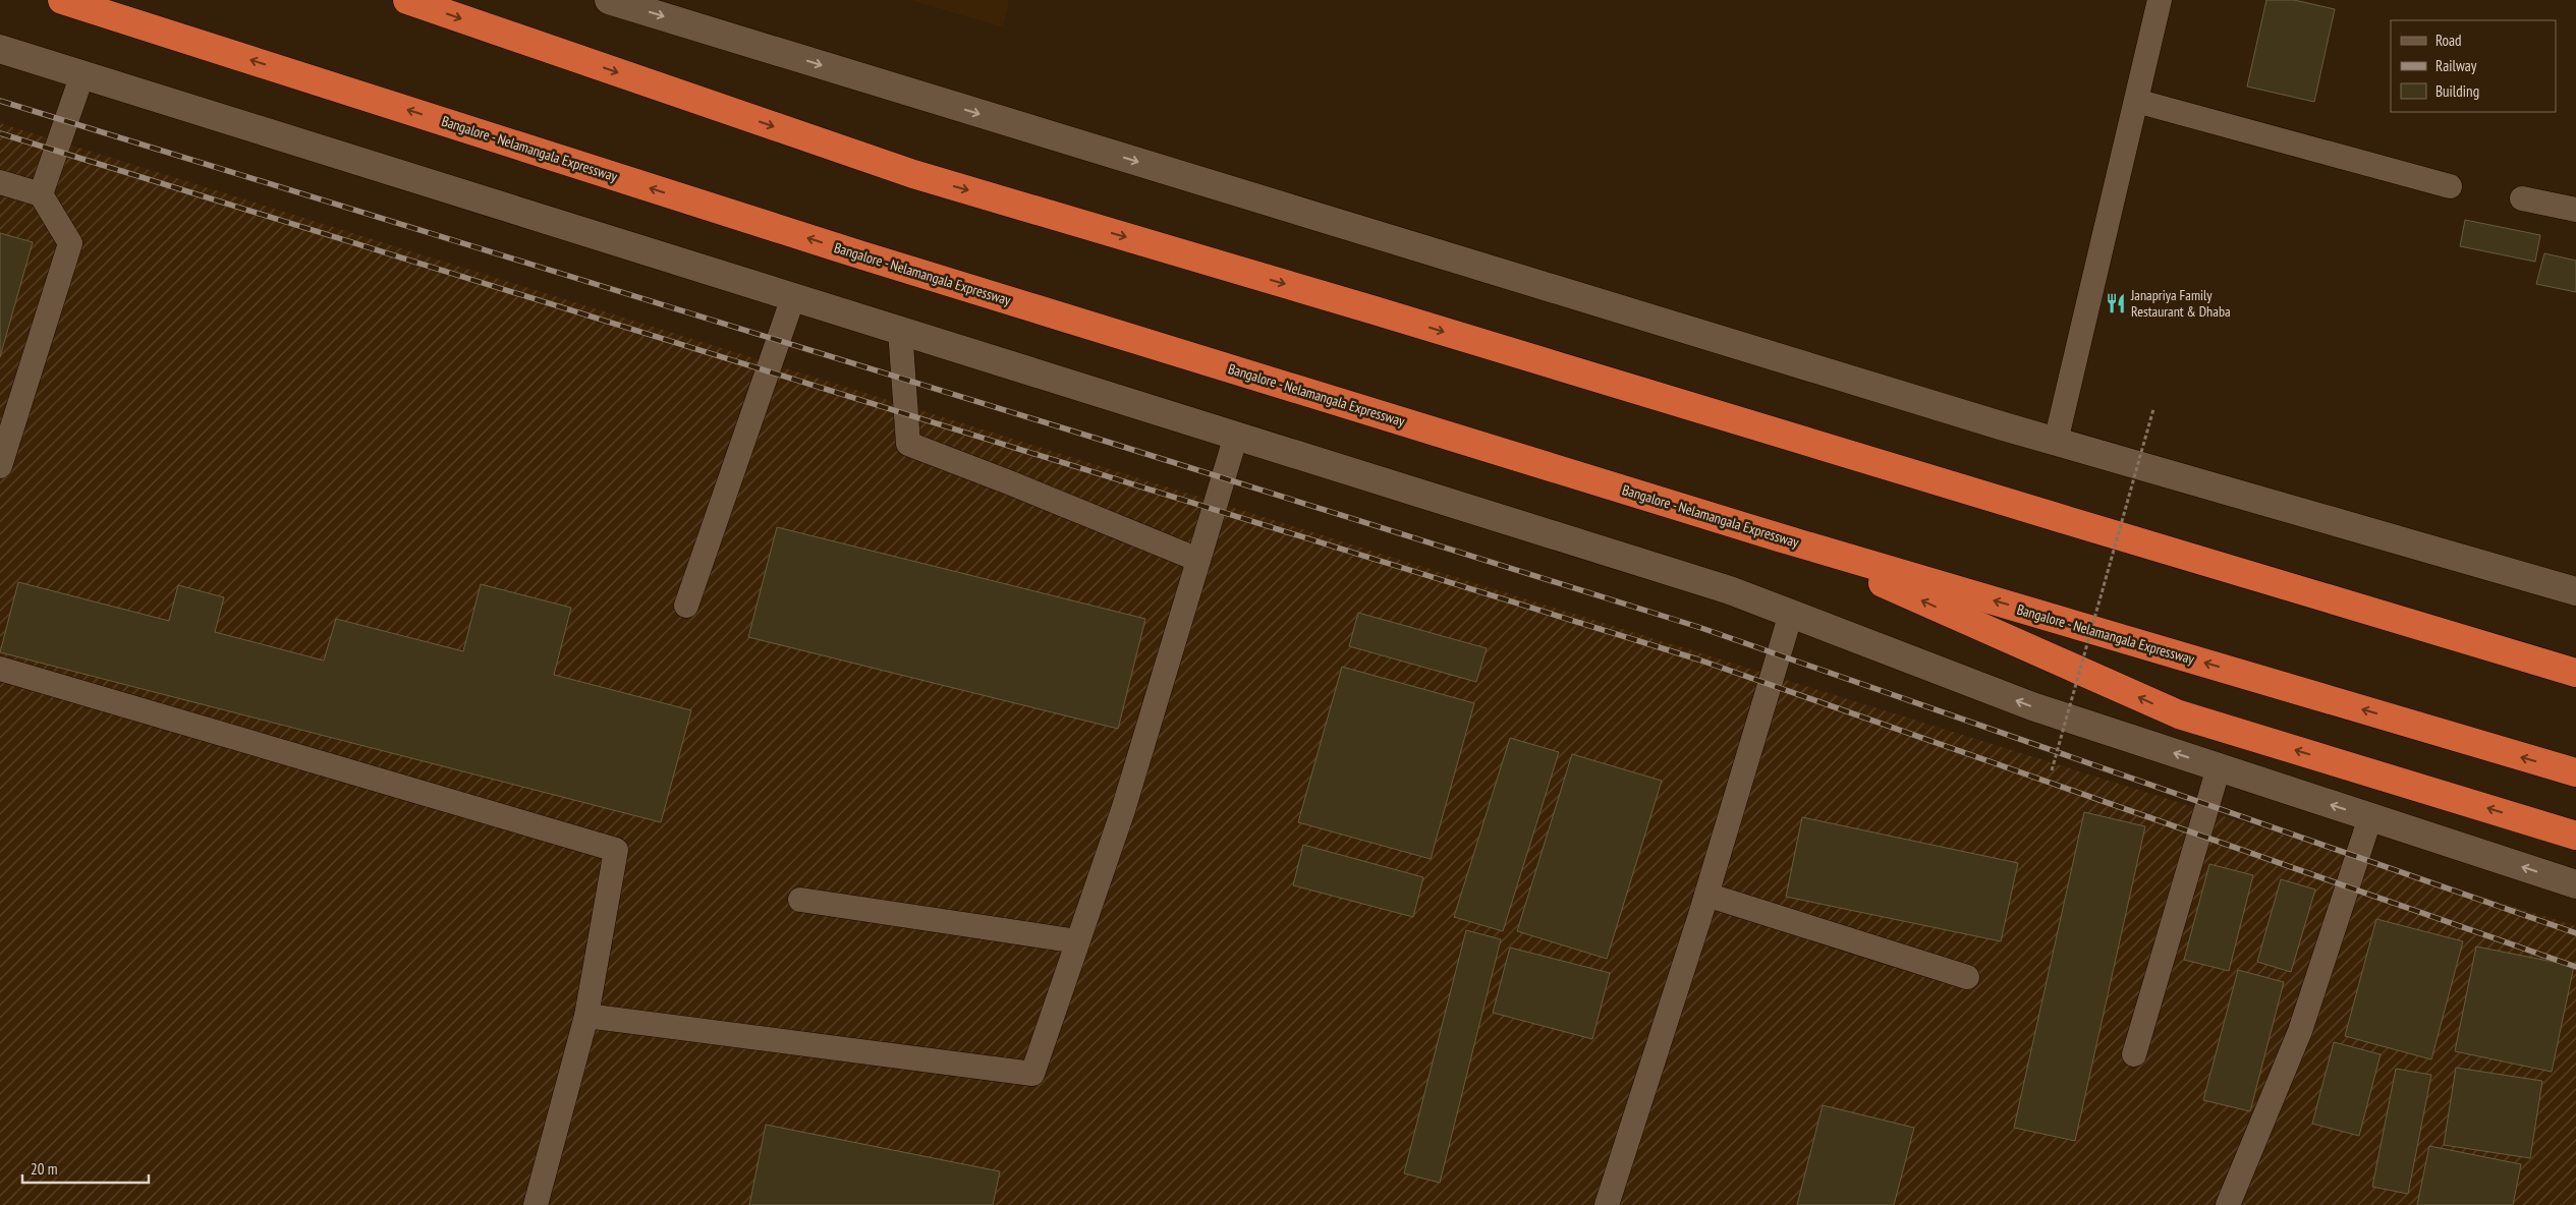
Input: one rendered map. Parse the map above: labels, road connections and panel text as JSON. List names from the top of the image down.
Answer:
{
  "streets": {
    "highway": ["Bangalore - Nelamangala Expressway"]
  },
  "places": {
    "restaurant": ["Janapriya Family Restaurant & Dhaba"]
  },
  "legend": ["Road", "Railway", "Building"],
  "scale_bar": "20 m"
}
